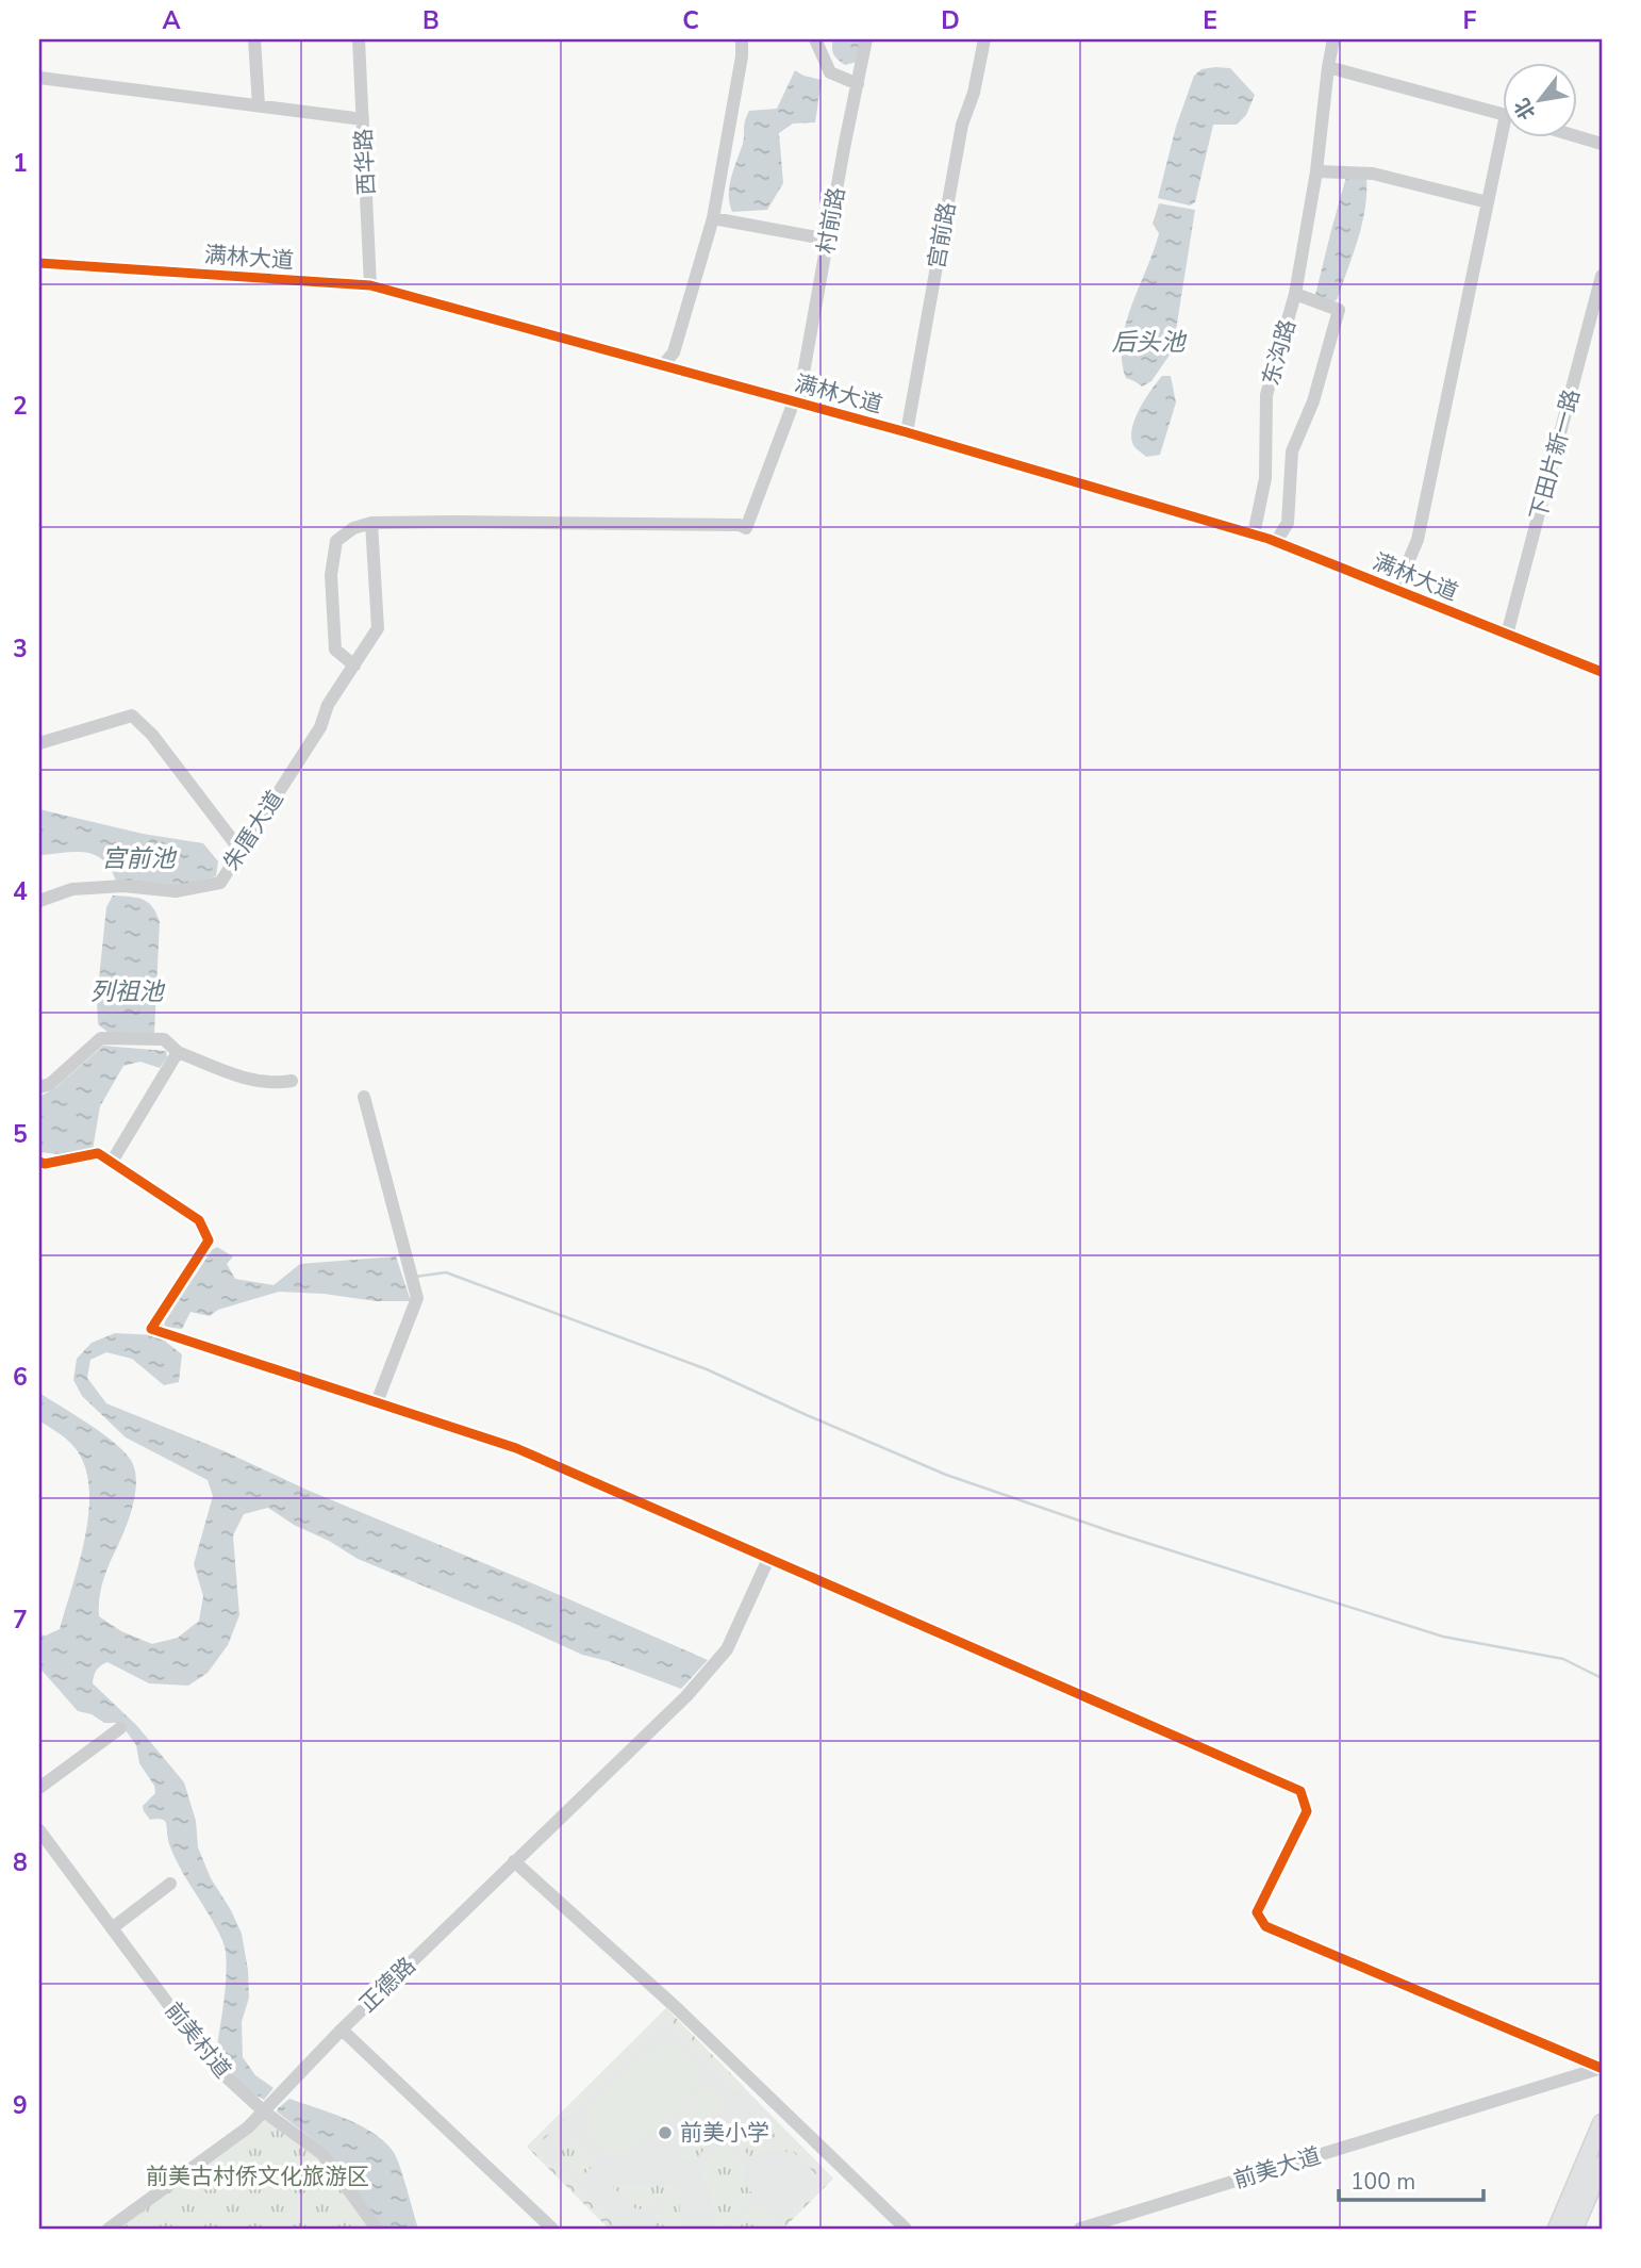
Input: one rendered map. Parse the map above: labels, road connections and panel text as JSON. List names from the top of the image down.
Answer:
{
  "streets": {
    "street": [
      "西华路",
      "村前路",
      "宫前路",
      "满林大道",
      "东沟路",
      "下田片新一路",
      "朱厝大道",
      "正德路",
      "前美村道",
      "前美大道"
    ]
  },
  "crossings": [
    ["西华路", "满林大道"],
    ["村前路", "满林大道"],
    ["村前路", "朱厝大道"],
    ["宫前路", "满林大道"],
    ["满林大道", "东沟路"],
    ["满林大道", "下田片新一路"],
    ["正德路", "前美村道"]
  ],
  "water": ["后头池", "宫前池", "列祖池"],
  "parks": ["前美古村侨文化旅游区"],
  "places": ["前美小学"],
  "scale_bar": "100 m",
  "north": "bottom left",
  "grid": {
    "columns": [
      "A",
      "B",
      "C",
      "D",
      "E",
      "F"
    ],
    "rows": [
      "1",
      "2",
      "3",
      "4",
      "5",
      "6",
      "7",
      "8",
      "9"
    ]
  }
}
